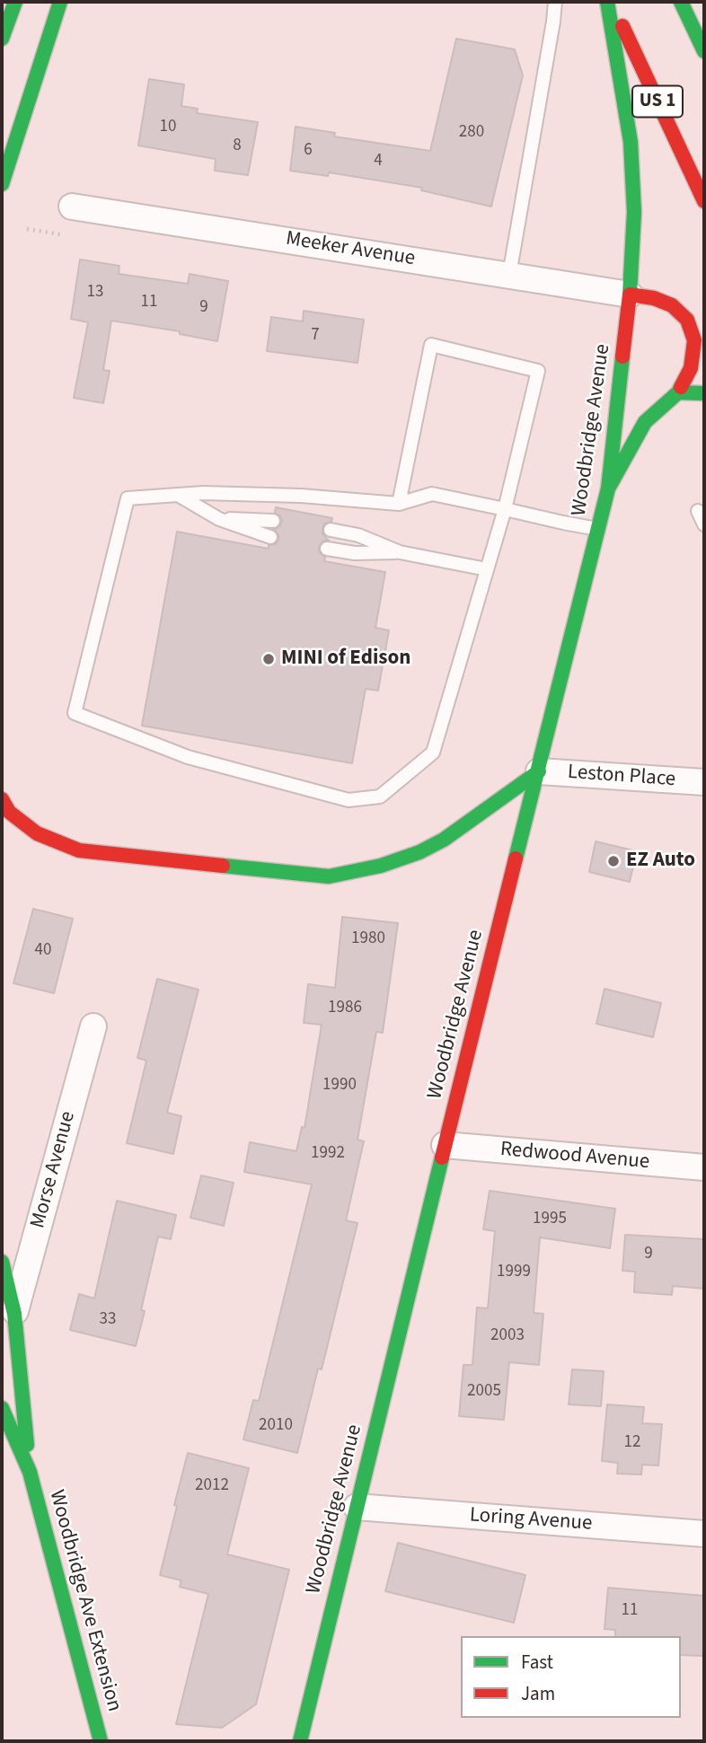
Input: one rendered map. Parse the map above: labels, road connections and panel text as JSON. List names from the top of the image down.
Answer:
{
  "streets": {
    "main road": ["US 1", "Woodbridge Avenue", "Woodbridge Ave Extension"],
    "street": [
      "Meeker Avenue",
      "Leston Place",
      "Redwood Avenue",
      "Morse Avenue",
      "Loring Avenue"
    ]
  },
  "crossings": [
    ["US 1", "Woodbridge Avenue"],
    ["Meeker Avenue", "Woodbridge Avenue"],
    ["Woodbridge Avenue", "Leston Place"],
    ["Woodbridge Avenue", "Redwood Avenue"],
    ["Woodbridge Avenue", "Loring Avenue"],
    ["Morse Avenue", "Woodbridge Ave Extension"]
  ],
  "places": ["MINI of Edison", "EZ Auto"],
  "house_numbers": [
    "10",
    "280",
    "8",
    "6",
    "4",
    "13",
    "11",
    "9",
    "7",
    "1980",
    "40",
    "1986",
    "1990",
    "1992",
    "1995",
    "9",
    "1999",
    "33",
    "2003",
    "2005",
    "2010",
    "12",
    "2012",
    "11"
  ],
  "legend": ["Fast", "Jam"]
}
